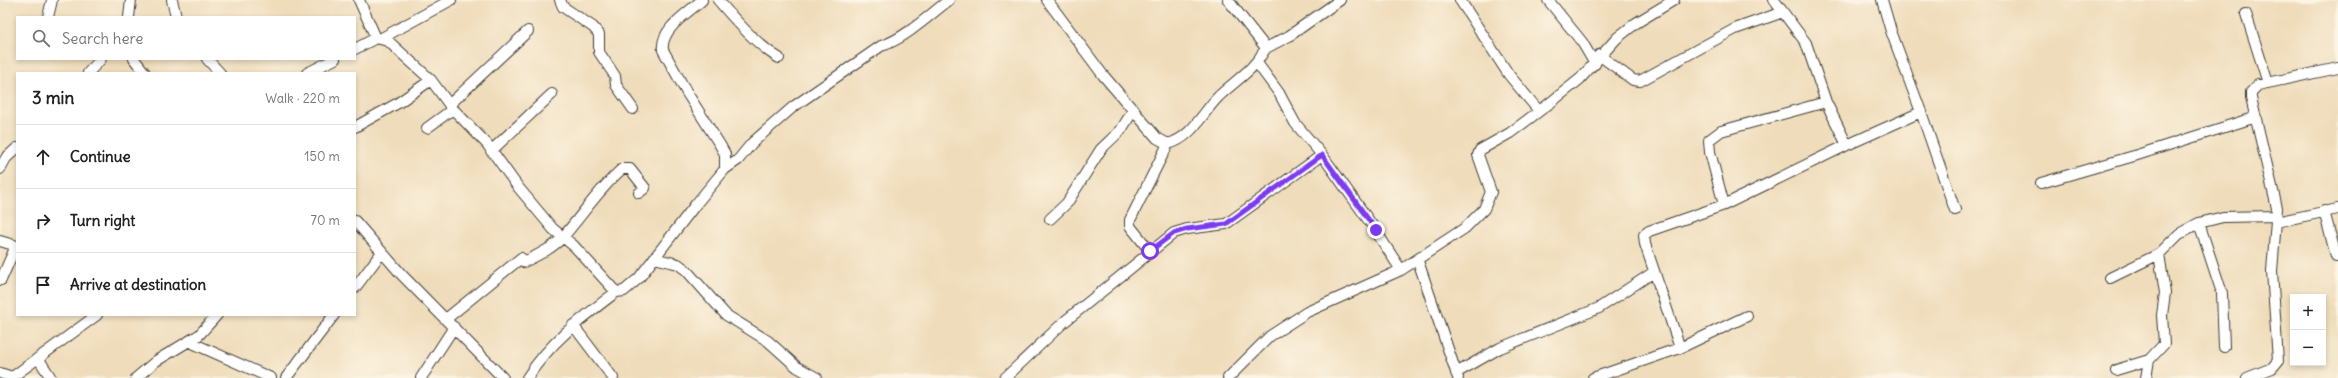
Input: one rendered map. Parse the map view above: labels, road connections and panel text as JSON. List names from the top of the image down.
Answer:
{
  "page": {
    "search": "Search here",
    "heading": ["3 min", "Walk · 220 m"],
    "list": [
      ["Continue", "150 m"],
      ["Turn right", "70 m"],
      "Arrive at destination"
    ],
    "map_buttons": ["+", "−"]
  }
}
